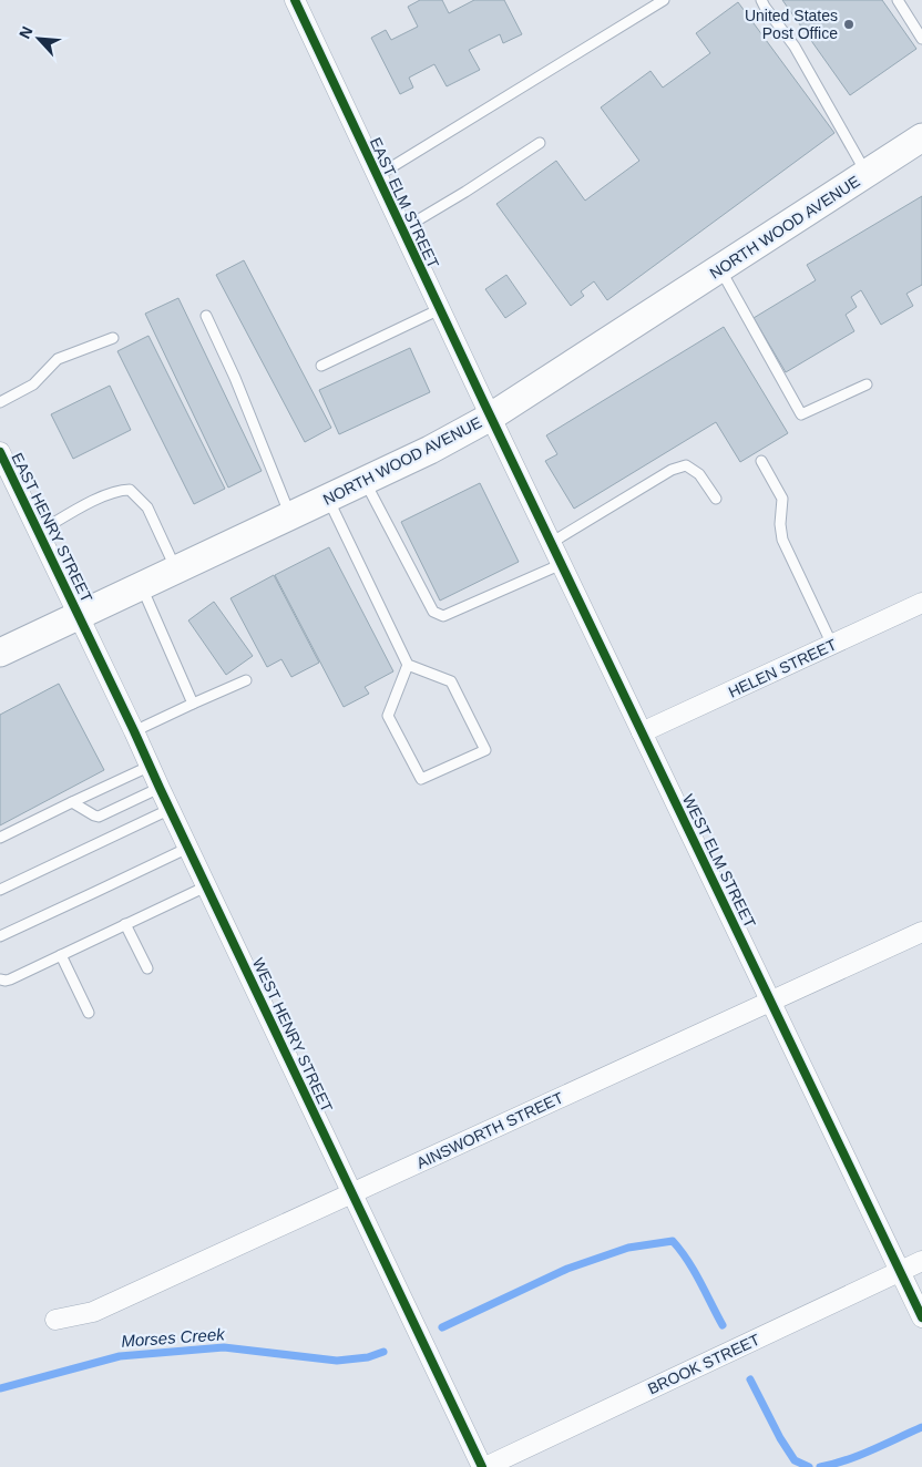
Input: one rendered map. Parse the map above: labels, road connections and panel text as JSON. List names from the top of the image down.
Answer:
{
  "streets": {
    "main road": ["NORTH WOOD AVENUE"],
    "street": [
      "EAST ELM STREET",
      "EAST HENRY STREET",
      "HELEN STREET",
      "WEST ELM STREET",
      "WEST HENRY STREET",
      "AINSWORTH STREET",
      "BROOK STREET"
    ]
  },
  "crossings": [
    ["EAST ELM STREET", "NORTH WOOD AVENUE"],
    ["EAST ELM STREET", "WEST ELM STREET"],
    ["NORTH WOOD AVENUE", "EAST HENRY STREET"],
    ["NORTH WOOD AVENUE", "WEST ELM STREET"],
    ["NORTH WOOD AVENUE", "WEST HENRY STREET"],
    ["EAST HENRY STREET", "WEST HENRY STREET"],
    ["HELEN STREET", "WEST ELM STREET"],
    ["WEST ELM STREET", "AINSWORTH STREET"],
    ["WEST ELM STREET", "BROOK STREET"],
    ["WEST HENRY STREET", "AINSWORTH STREET"]
  ],
  "water": ["Morses Creek"],
  "places": ["United States Post Office"],
  "north": "top left"
}
